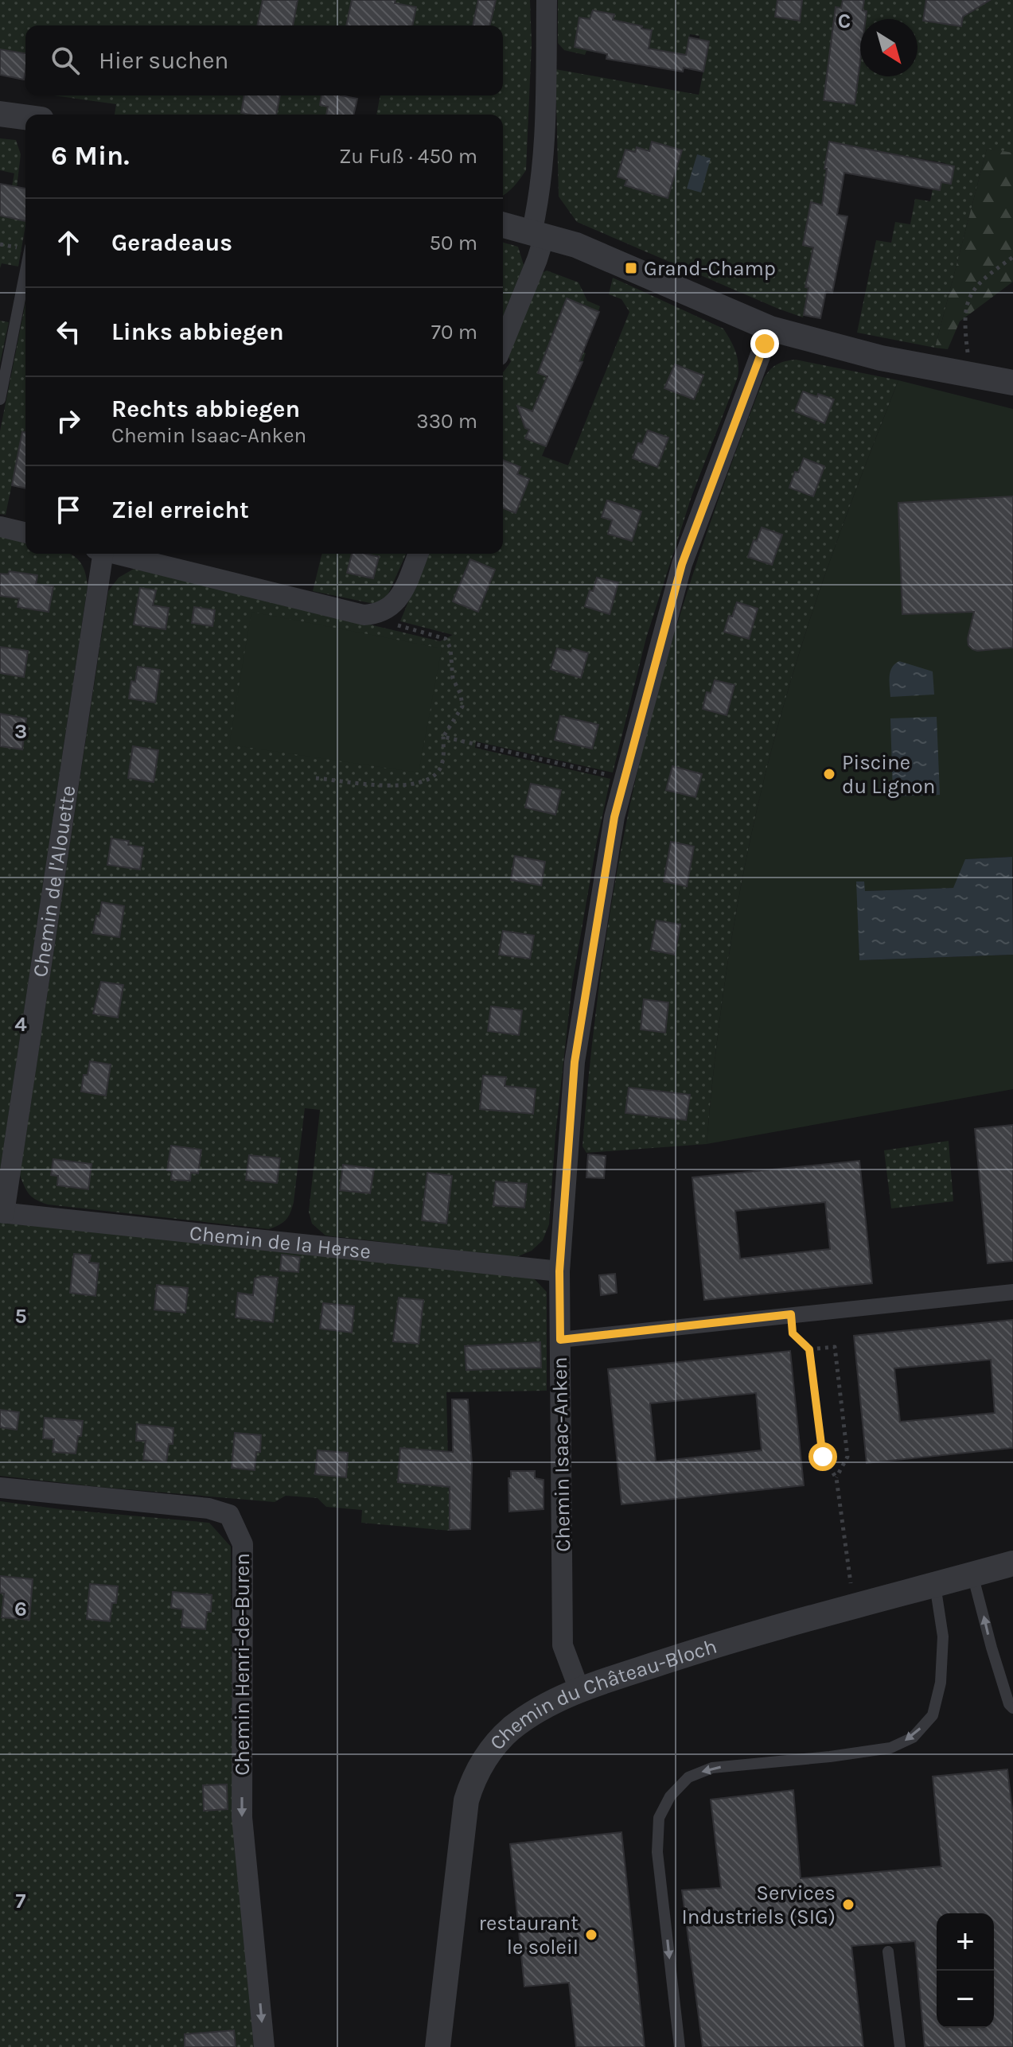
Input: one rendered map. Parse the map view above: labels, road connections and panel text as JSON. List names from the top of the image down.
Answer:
{
  "streets": {
    "street": [
      "Chemin de l'Alouette",
      "Chemin de la Herse",
      "Chemin Isaac-Anken",
      "Chemin Henri-de-Buren",
      "Chemin du Château-Bloch"
    ]
  },
  "crossings": [
    ["Chemin de l'Alouette", "Chemin de la Herse"],
    ["Chemin de la Herse", "Chemin Isaac-Anken"],
    ["Chemin Isaac-Anken", "Chemin du Château-Bloch"]
  ],
  "one_way": ["Chemin Henri-de-Buren"],
  "places": {
    "transit": ["Grand-Champ"],
    "other": ["Piscine du Lignon", "Services Industriels (SIG)", "restaurant le soleil"]
  },
  "north": "bottom right",
  "page": {
    "search": "Hier suchen",
    "heading": ["6 Min.", "Zu Fuß · 450 m"],
    "list": [
      ["Geradeaus", "50 m"],
      ["Links abbiegen", "70 m"],
      ["Rechts abbiegen", "Chemin Isaac-Anken", "330 m"],
      "Ziel erreicht"
    ],
    "map_buttons": ["+", "−"]
  },
  "grid": {
    "columns": ["C"],
    "rows": [
      "3",
      "4",
      "5",
      "6",
      "7"
    ]
  }
}
